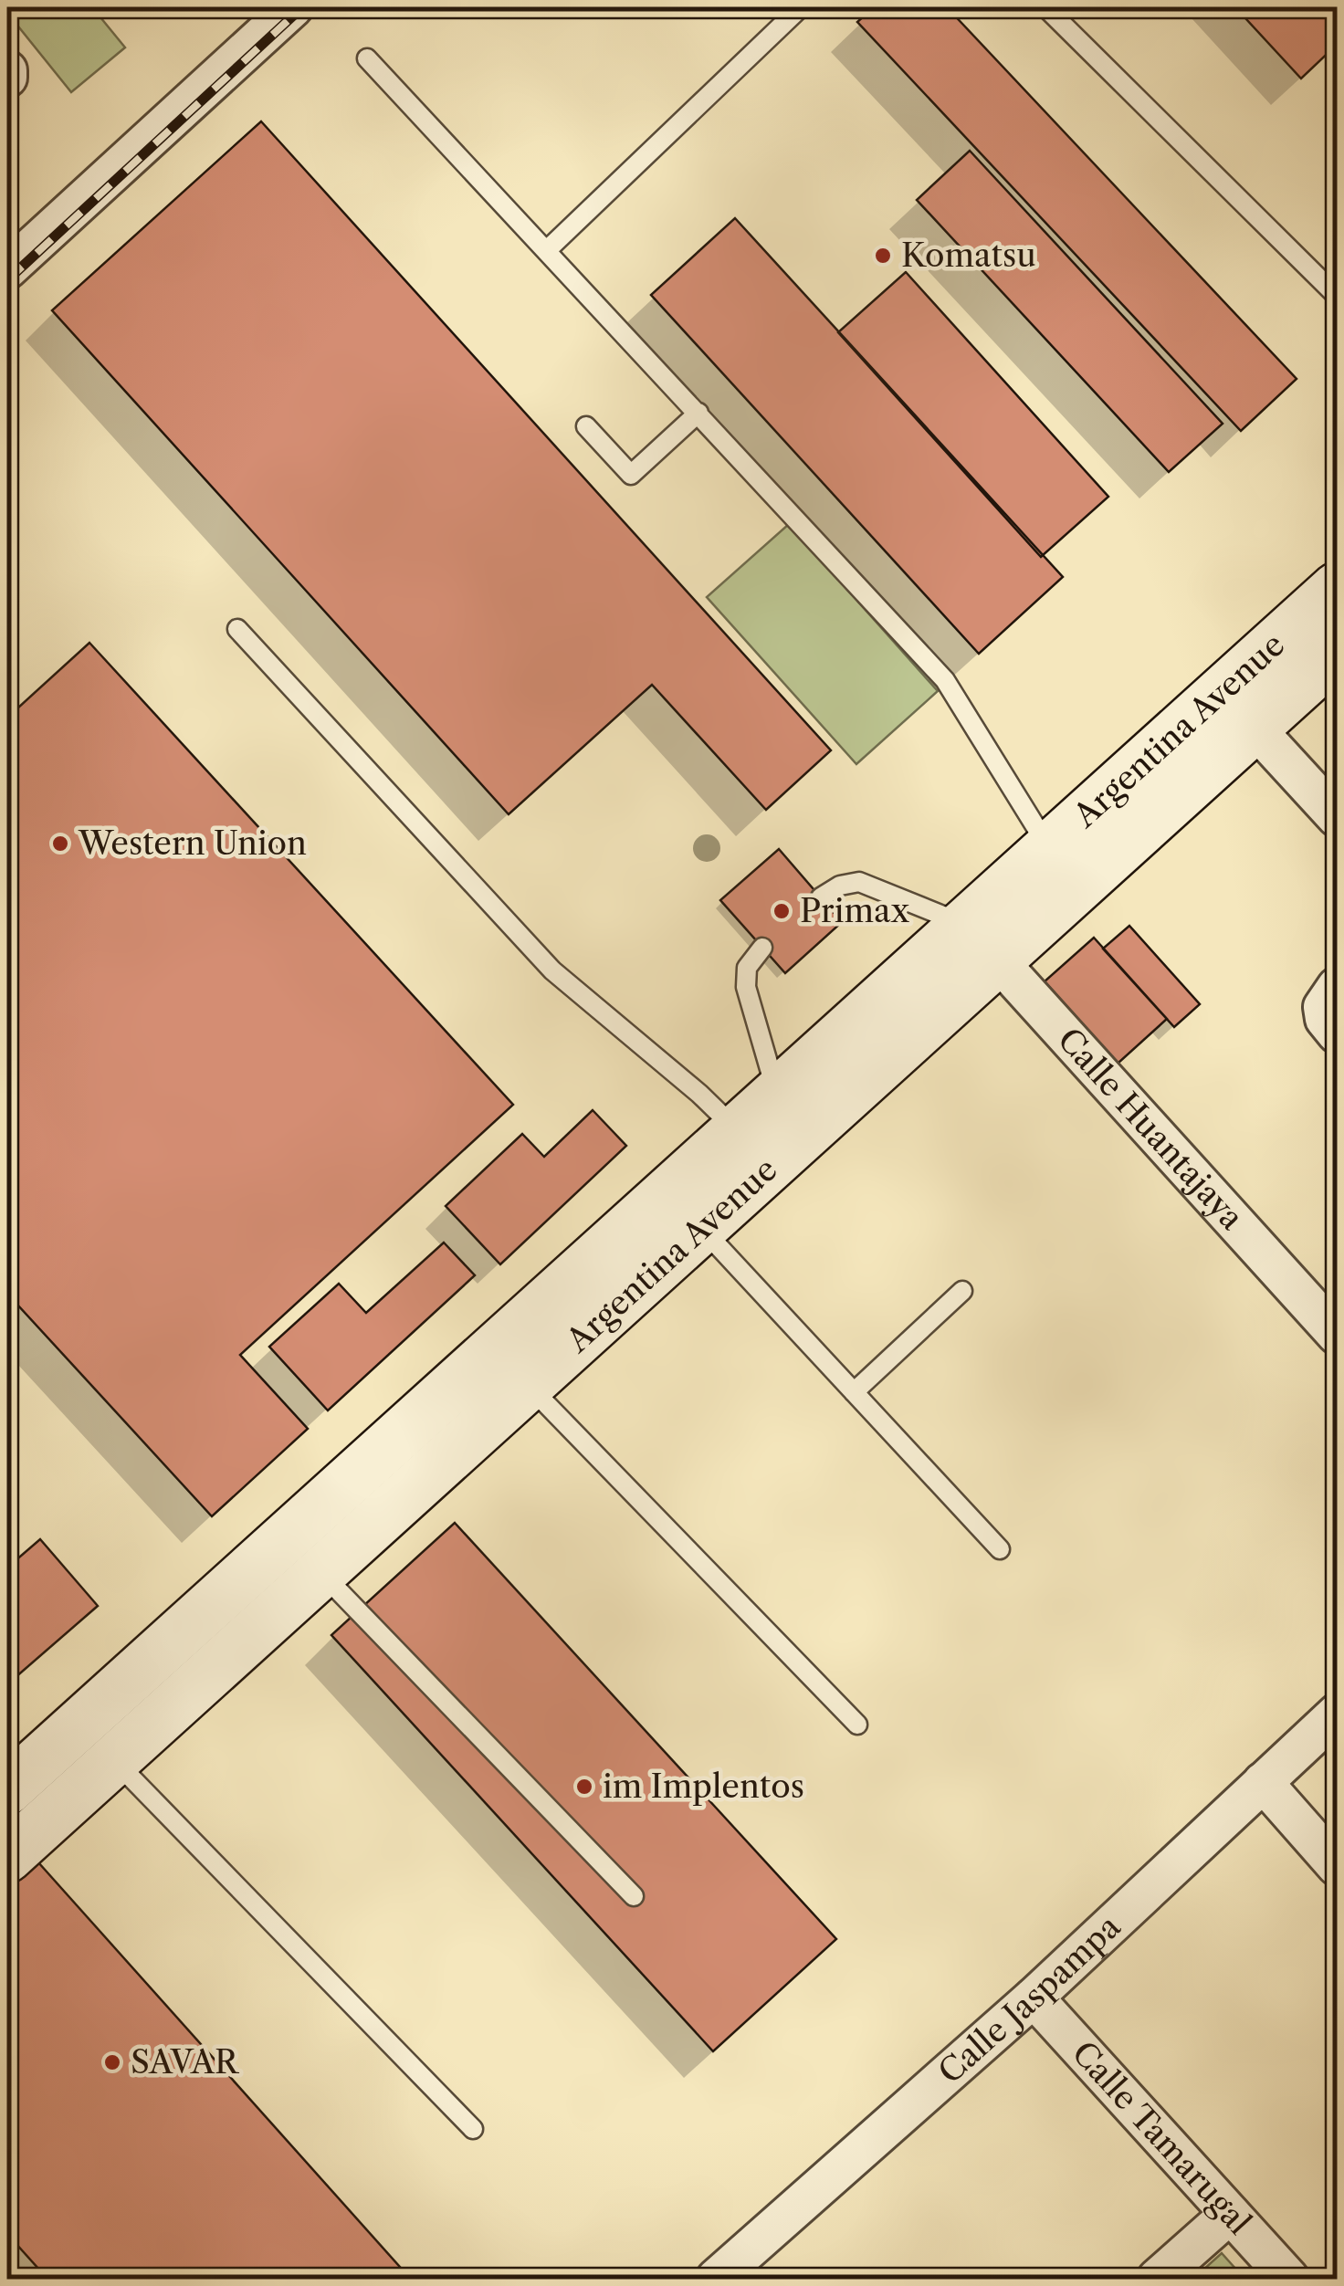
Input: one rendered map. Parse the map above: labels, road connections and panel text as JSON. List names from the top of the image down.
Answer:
{
  "streets": {
    "main road": ["Argentina Avenue"],
    "street": ["Calle Huantajaya", "Calle Jaspampa", "Calle Tamarugal"]
  },
  "crossings": [
    ["Argentina Avenue", "Calle Huantajaya"],
    ["Calle Jaspampa", "Calle Tamarugal"]
  ],
  "places": [
    "Komatsu",
    "Western Union",
    "Primax",
    "im Implentos",
    "SAVAR"
  ]
}
